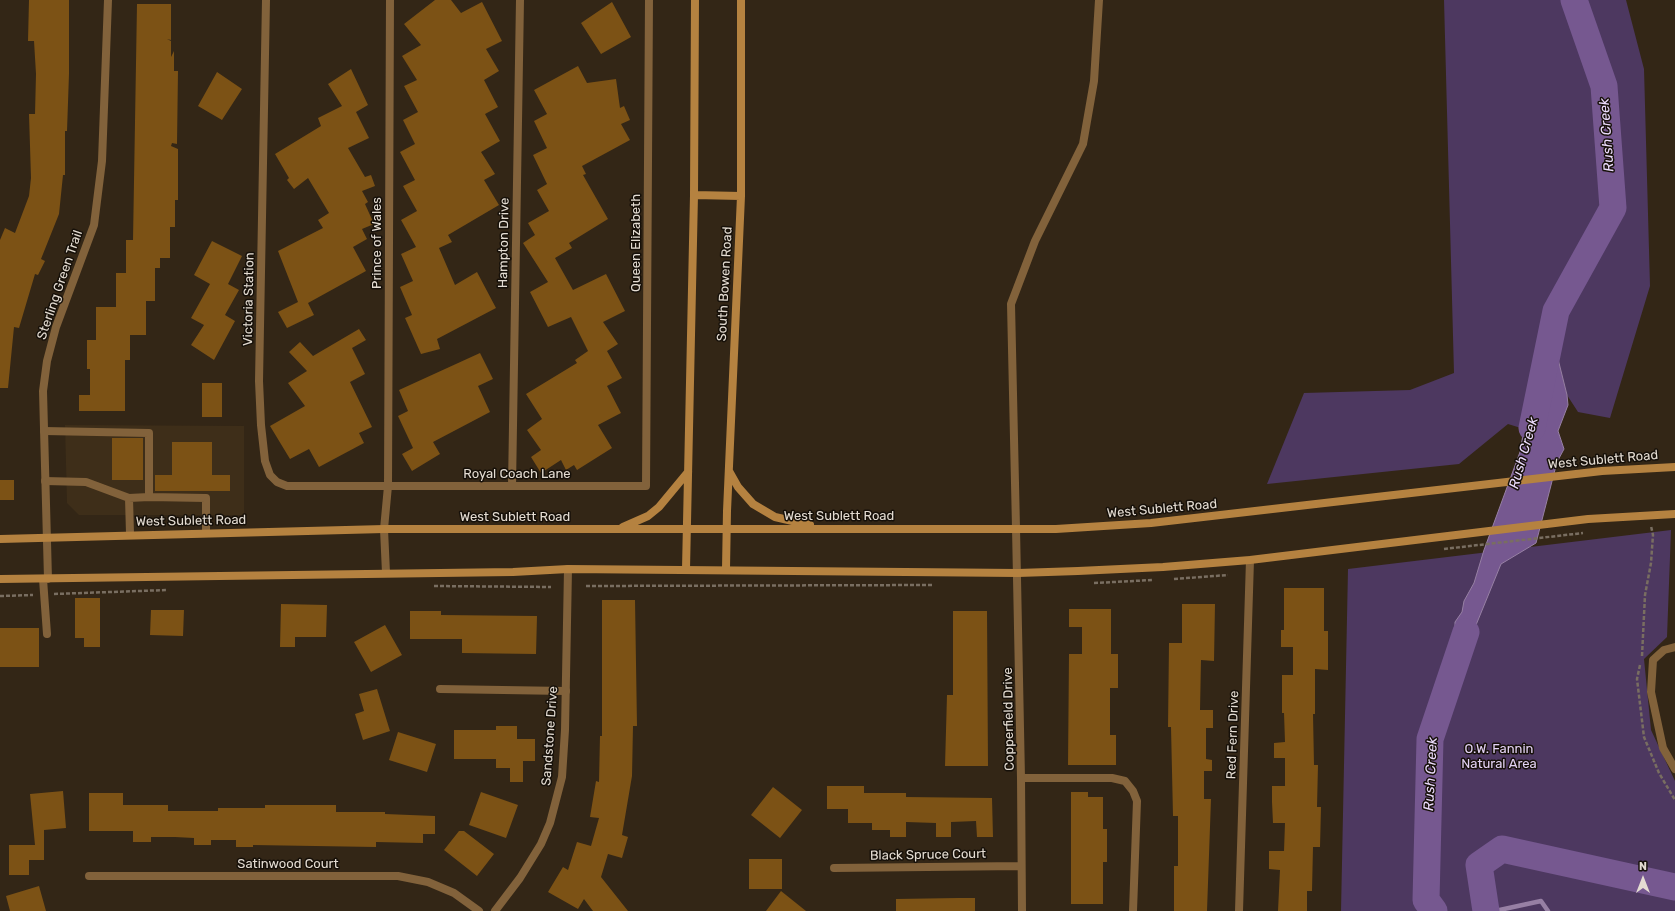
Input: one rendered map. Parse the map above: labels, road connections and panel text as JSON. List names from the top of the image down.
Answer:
{
  "streets": {
    "main road": ["South Bowen Road", "West Sublett Road"],
    "street": [
      "Prince of Wales",
      "Hampton Drive",
      "Queen Elizabeth",
      "Sterling Green Trail",
      "Victoria Station",
      "Royal Coach Lane",
      "Copperfield Drive",
      "Red Fern Drive",
      "Sandstone Drive",
      "Black Spruce Court",
      "Satinwood Court"
    ]
  },
  "crossings": [
    ["Prince of Wales", "Victoria Station"],
    ["Prince of Wales", "West Sublett Road"],
    ["Prince of Wales", "Royal Coach Lane"],
    ["Hampton Drive", "Royal Coach Lane"],
    ["Queen Elizabeth", "Royal Coach Lane"],
    ["South Bowen Road", "West Sublett Road"],
    ["Sterling Green Trail", "West Sublett Road"],
    ["Victoria Station", "Royal Coach Lane"],
    ["West Sublett Road", "Copperfield Drive"],
    ["Copperfield Drive", "Black Spruce Court"]
  ],
  "water": ["Rush Creek"],
  "parks": ["O.W. Fannin Natural Area"],
  "north": "top"
}
